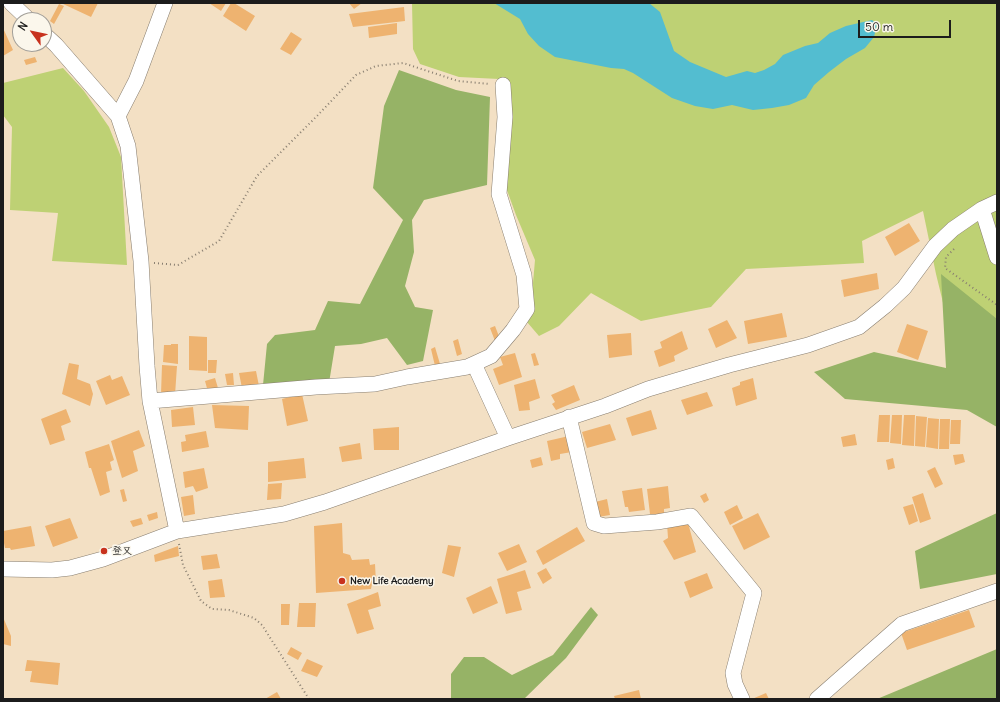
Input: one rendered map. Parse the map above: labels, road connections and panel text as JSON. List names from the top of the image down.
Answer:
{
  "places": ["登又", "New Life Academy"],
  "scale_bar": "50 m",
  "north": "top left"
}
